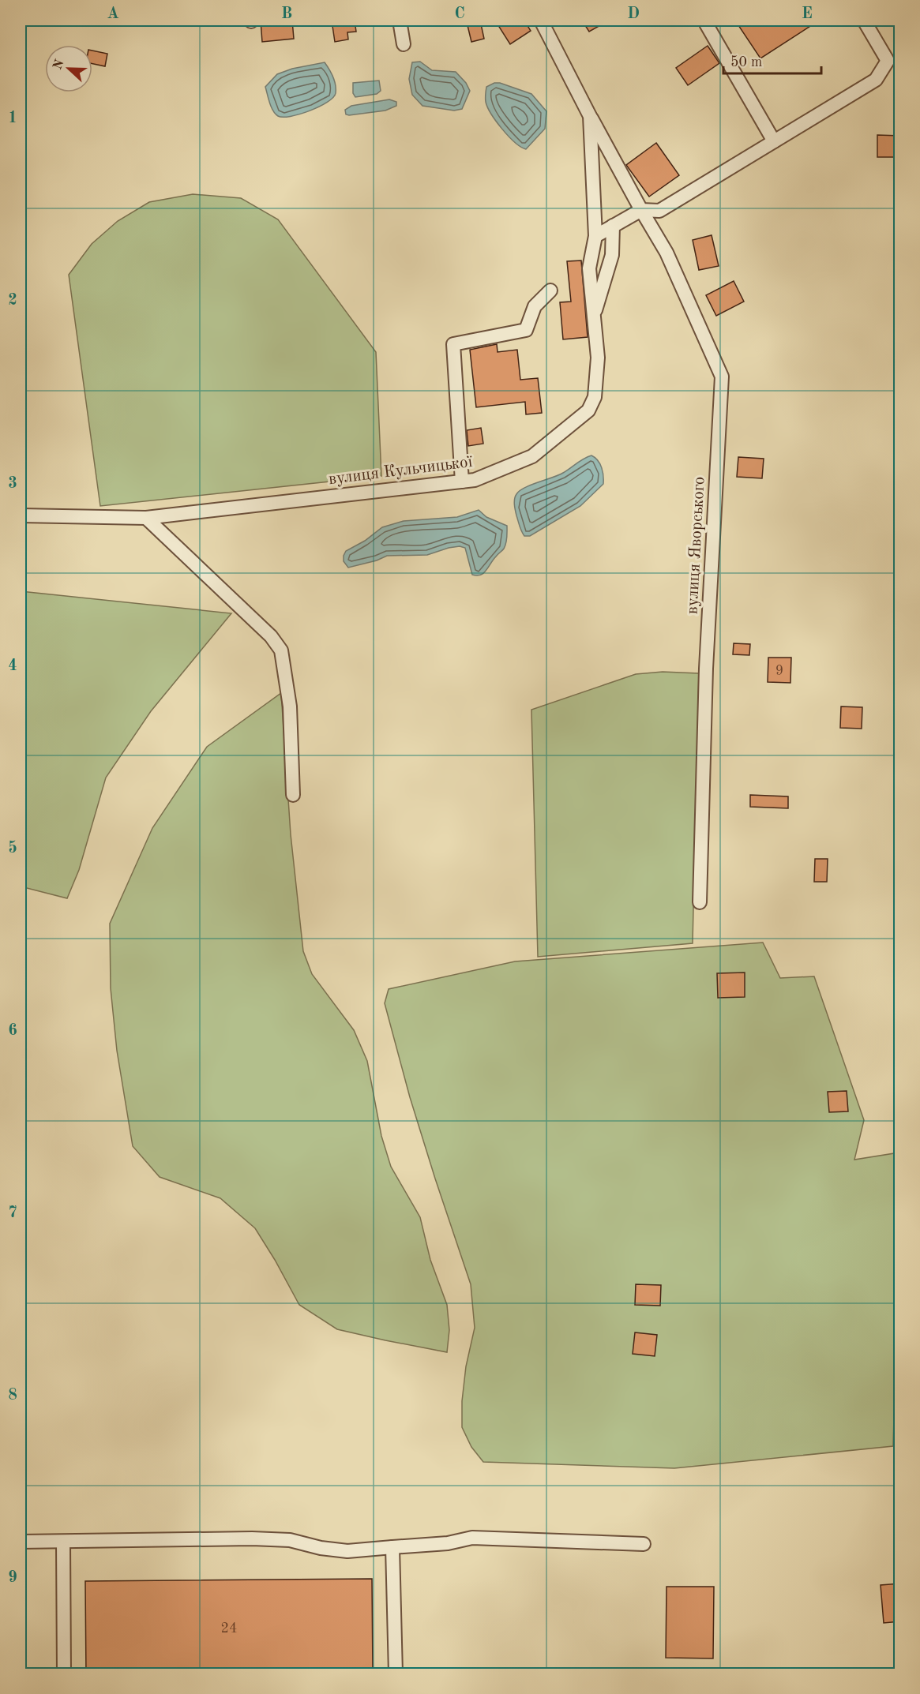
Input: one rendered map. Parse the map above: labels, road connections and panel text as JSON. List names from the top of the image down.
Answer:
{
  "streets": {
    "street": ["вулиця Кульчицької", "вулиця Яворського"]
  },
  "crossings": [
    ["вулиця Кульчицької", "вулиця Яворського"]
  ],
  "house_numbers": ["9", "24"],
  "scale_bar": "50 m",
  "north": "left",
  "grid": {
    "columns": [
      "A",
      "B",
      "C",
      "D",
      "E"
    ],
    "rows": [
      "1",
      "2",
      "3",
      "4",
      "5",
      "6",
      "7",
      "8",
      "9"
    ]
  }
}
